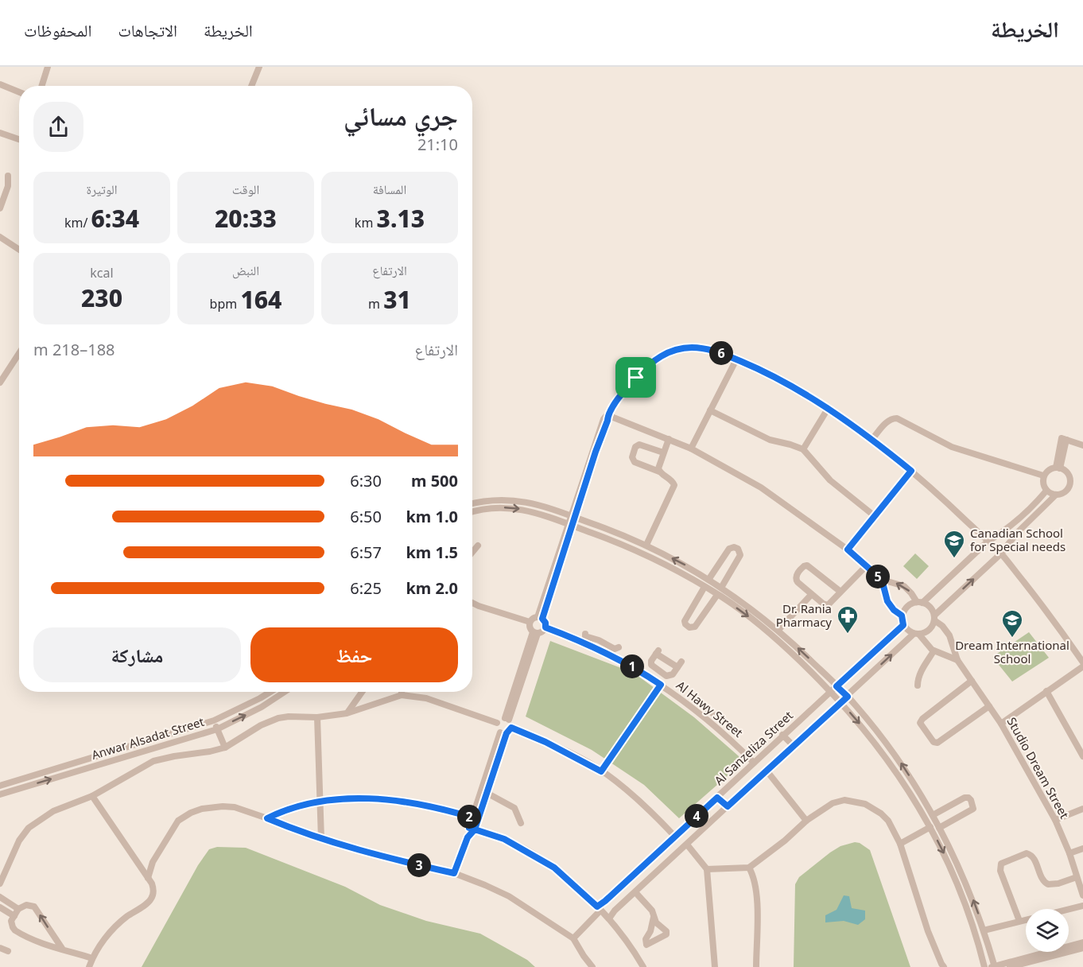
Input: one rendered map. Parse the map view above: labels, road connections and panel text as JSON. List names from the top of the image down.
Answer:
{
  "streets": {
    "street": [
      "Al Hawy Street",
      "Anwar Alsadat Street",
      "Al Sanzeliza Street",
      "Studio Dream Street"
    ]
  },
  "crossings": [
    ["Al Hawy Street", "Al Sanzeliza Street"],
    ["Al Sanzeliza Street", "Studio Dream Street"]
  ],
  "places": {
    "school or university": ["Canadian School for Special needs", "Dream International School"],
    "pharmacy": ["Dr. Rania Pharmacy"]
  },
  "page": {
    "header": "الخريطة",
    "nav": ["الخريطة", "الاتجاهات", "المحفوظات"],
    "heading": ["جري مسائي", "21:10"],
    "stats": [
      ["المسافة", "3.13 km"],
      ["الوقت", "20:33"],
      ["الوتيرة", "6:34 /km"],
      ["الارتفاع", "31 m"],
      ["النبض", "164 bpm"],
      ["kcal", "230"]
    ],
    "chart": ["الارتفاع", "188–218 m"],
    "pins": [
      "6",
      "5",
      "1",
      "4",
      "2",
      "3"
    ],
    "list": [
      {
        "name": "500 m",
        "note": "6:30"
      },
      {
        "name": "1.0 km",
        "note": "6:50"
      },
      {
        "name": "1.5 km",
        "note": "6:57"
      },
      {
        "name": "2.0 km",
        "note": "6:25"
      }
    ],
    "buttons": ["حفظ", "مشاركة"]
  }
}
